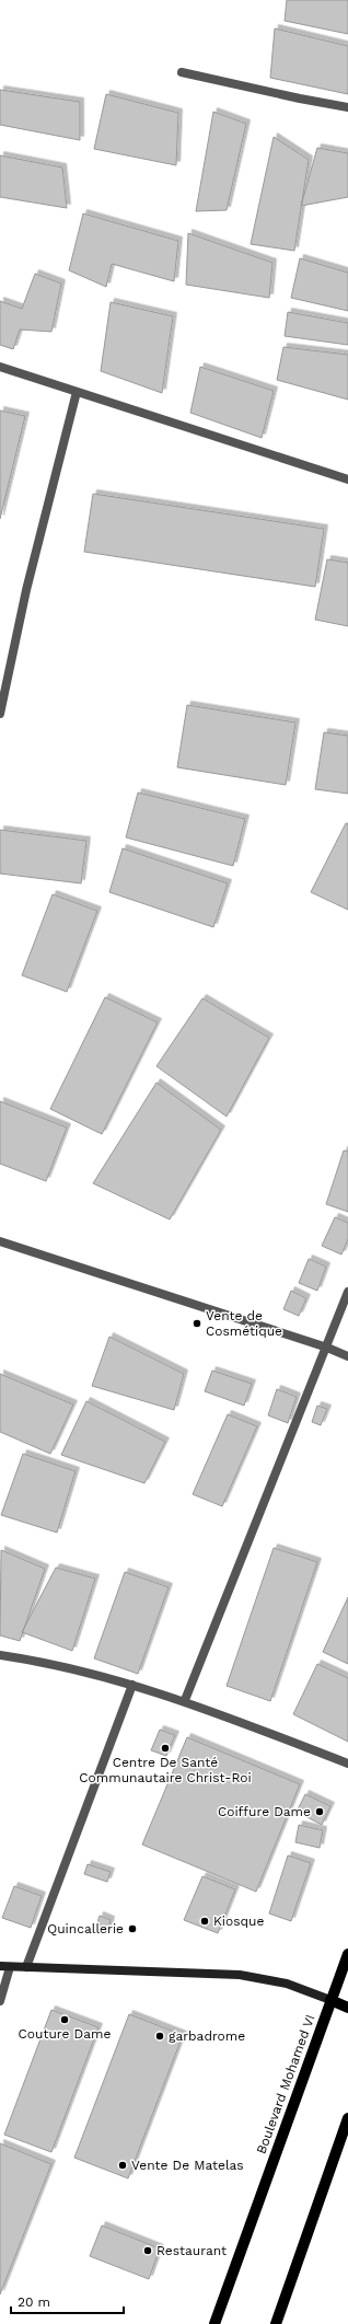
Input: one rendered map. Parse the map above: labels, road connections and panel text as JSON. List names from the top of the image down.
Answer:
{
  "streets": {
    "main road": ["Boulevard Mohamed VI"]
  },
  "places": [
    "Vente de Cosmétique",
    "Centre De Santé Communautaire Christ-Roi",
    "Coiffure Dame",
    "Kiosque",
    "Quincallerie",
    "Couture Dame",
    "garbadrome",
    "Vente De Matelas",
    "Restaurant"
  ],
  "scale_bar": "20 m"
}
